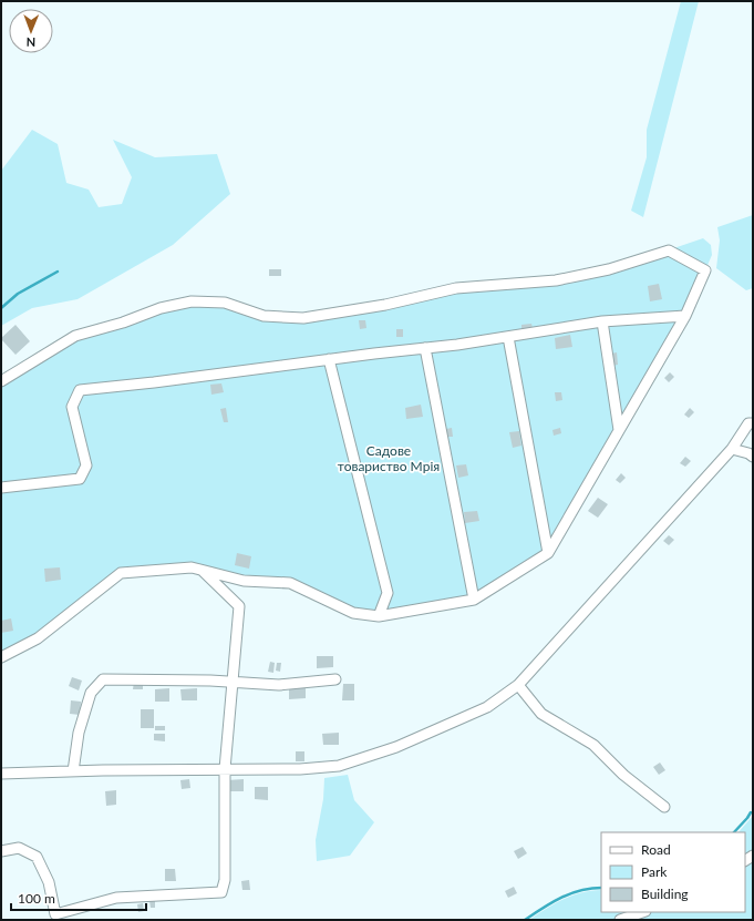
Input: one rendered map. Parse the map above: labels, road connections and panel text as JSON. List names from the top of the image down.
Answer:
{
  "parks": ["Садове товариство Мрія"],
  "legend": ["Road", "Park", "Building"],
  "scale_bar": "100 m",
  "north": "bottom"
}
